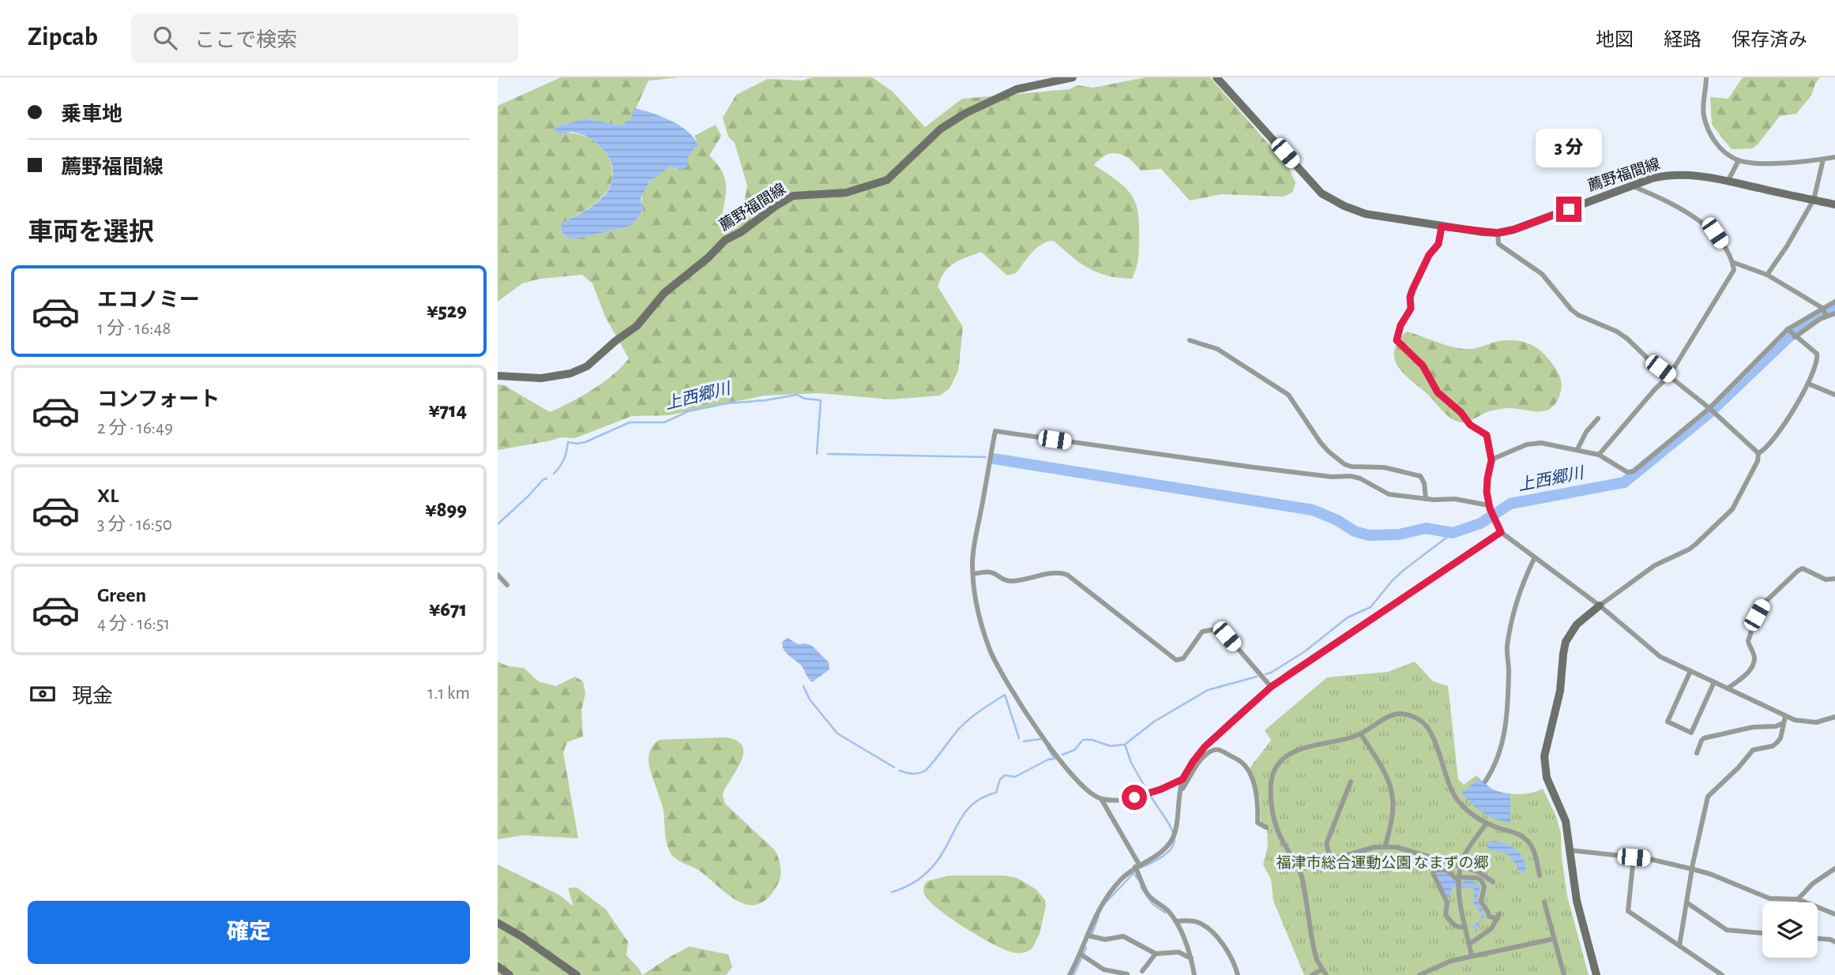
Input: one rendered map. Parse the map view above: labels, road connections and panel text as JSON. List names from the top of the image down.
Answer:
{
  "streets": {
    "main road": ["薦野福間線"]
  },
  "water": ["上西郷川"],
  "parks": ["福津市総合運動公園 なまずの郷"],
  "page": {
    "header": "Zipcab",
    "search": "ここで検索",
    "nav": ["地図", "経路", "保存済み"],
    "banner": ["乗車地", "薦野福間線"],
    "bubble": "3 分",
    "heading": "車両を選択",
    "list": [
      {
        "name": "エコノミー",
        "note": "1 分 · 16:48",
        "value": "¥529"
      },
      {
        "name": "コンフォート",
        "note": "2 分 · 16:49",
        "value": "¥714"
      },
      {
        "name": "XL",
        "note": "3 分 · 16:50",
        "value": "¥899"
      },
      {
        "name": "Green",
        "note": "4 分 · 16:51",
        "value": "¥671"
      }
    ],
    "pay": ["現金", "1.1 km"],
    "buttons": "確定"
  }
}
